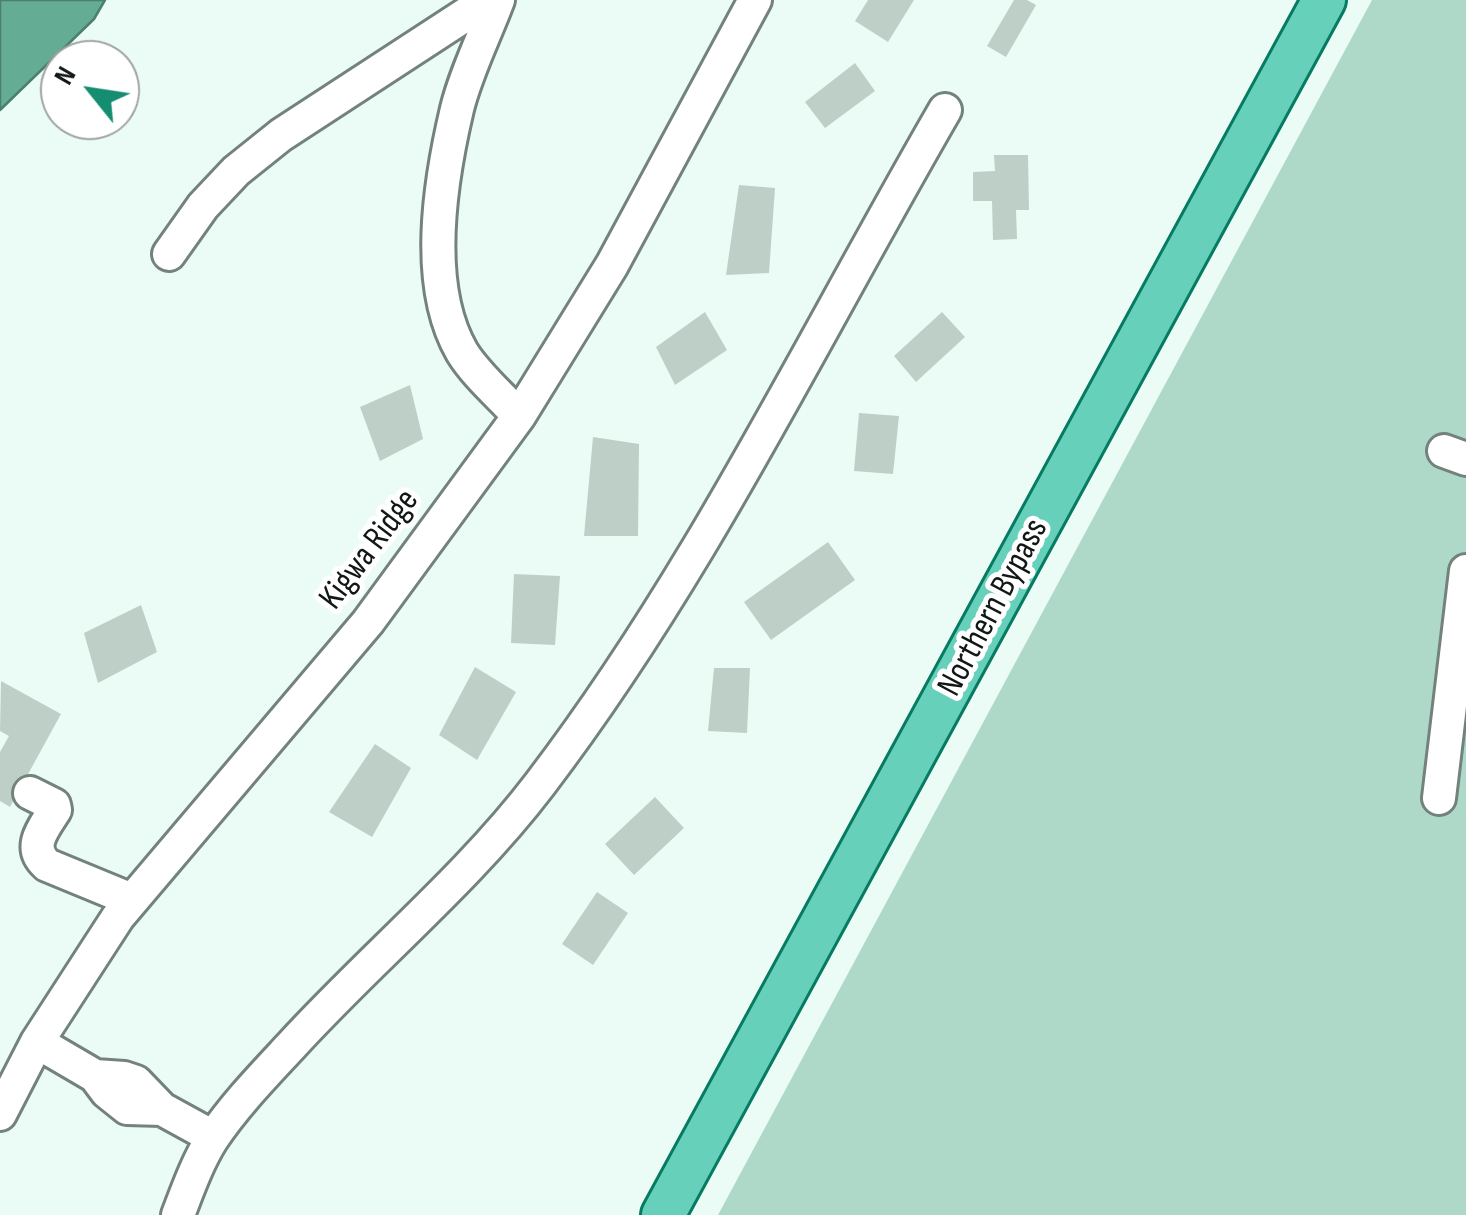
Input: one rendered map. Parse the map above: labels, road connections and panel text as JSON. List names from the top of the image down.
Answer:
{
  "streets": {
    "main road": ["Northern Bypass"],
    "street": ["Kigwa Ridge"]
  },
  "north": "top left"
}
